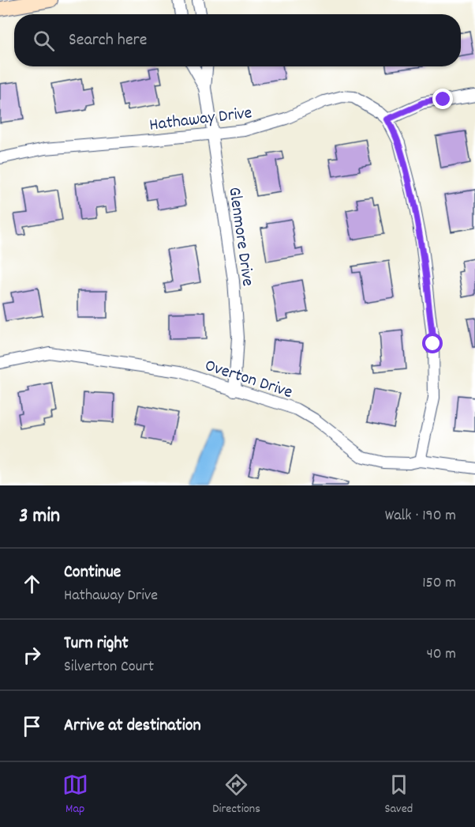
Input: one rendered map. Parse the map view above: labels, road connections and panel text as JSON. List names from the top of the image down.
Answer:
{
  "streets": {
    "street": ["Hathaway Drive", "Glenmore Drive", "Overton Drive"]
  },
  "crossings": [
    ["Hathaway Drive", "Glenmore Drive"],
    ["Hathaway Drive", "Overton Drive"],
    ["Glenmore Drive", "Overton Drive"]
  ],
  "page": {
    "search": "Search here",
    "heading": ["3 min", "Walk · 190 m"],
    "list": [
      ["Continue", "Hathaway Drive", "150 m"],
      ["Turn right", "Silverton Court", "40 m"],
      "Arrive at destination"
    ],
    "nav": ["Map", "Directions", "Saved"]
  }
}
